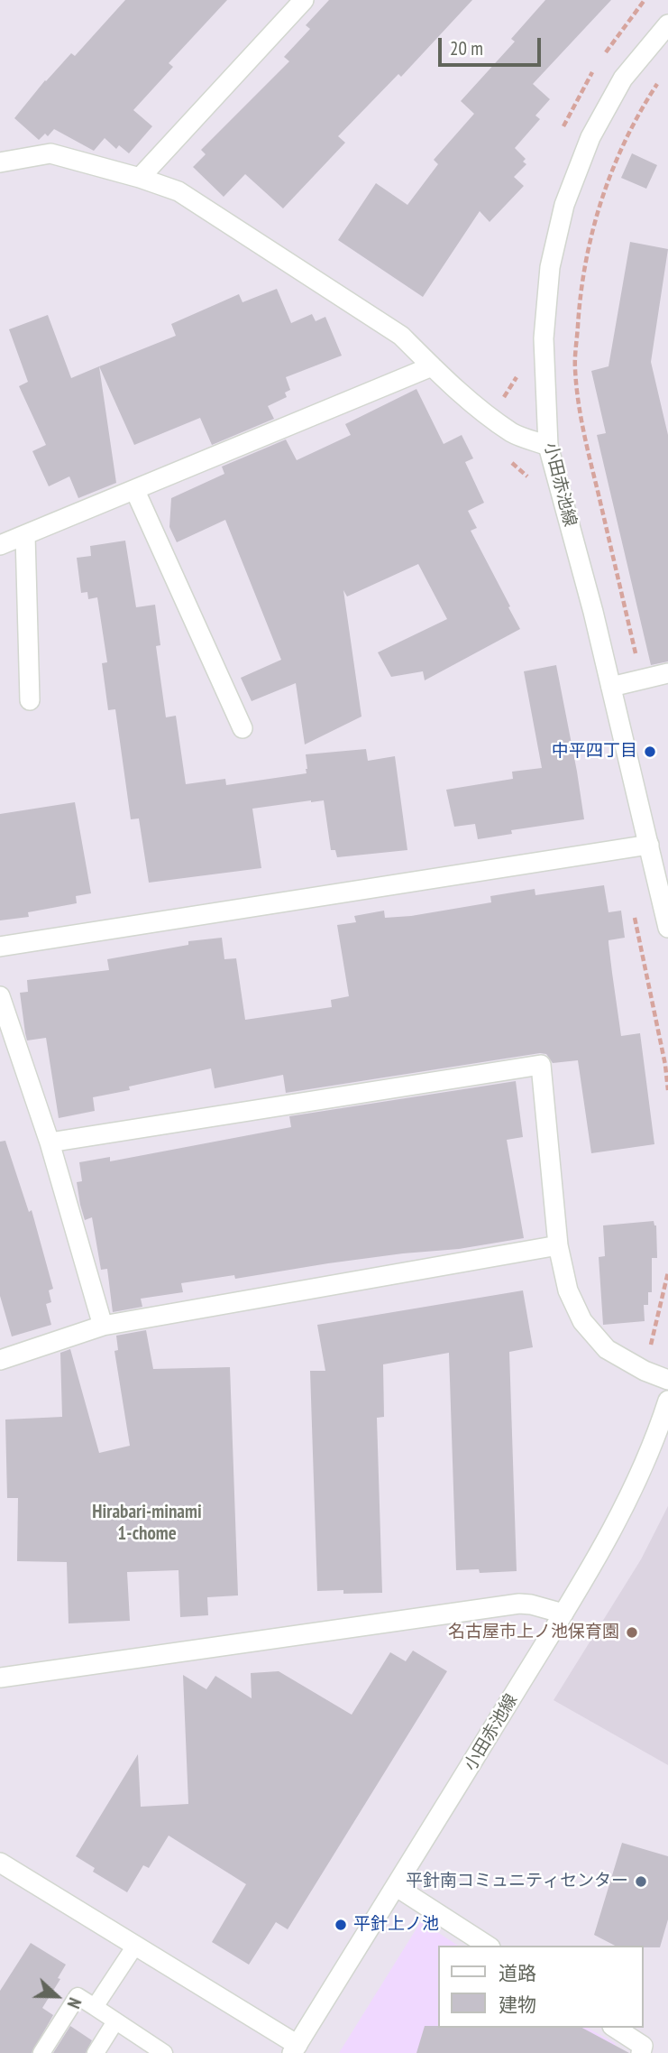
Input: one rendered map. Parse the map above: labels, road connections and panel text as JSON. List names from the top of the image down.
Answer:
{
  "streets": {
    "street": ["小田赤池線"]
  },
  "districts": ["Hirabari-minami 1-chome"],
  "places": [
    "中平四丁目",
    "名古屋市上ノ池保育園",
    "平針南コミュニティセンター",
    "平針上ノ池"
  ],
  "legend": ["道路", "建物"],
  "scale_bar": "20 m",
  "north": "right"
}
